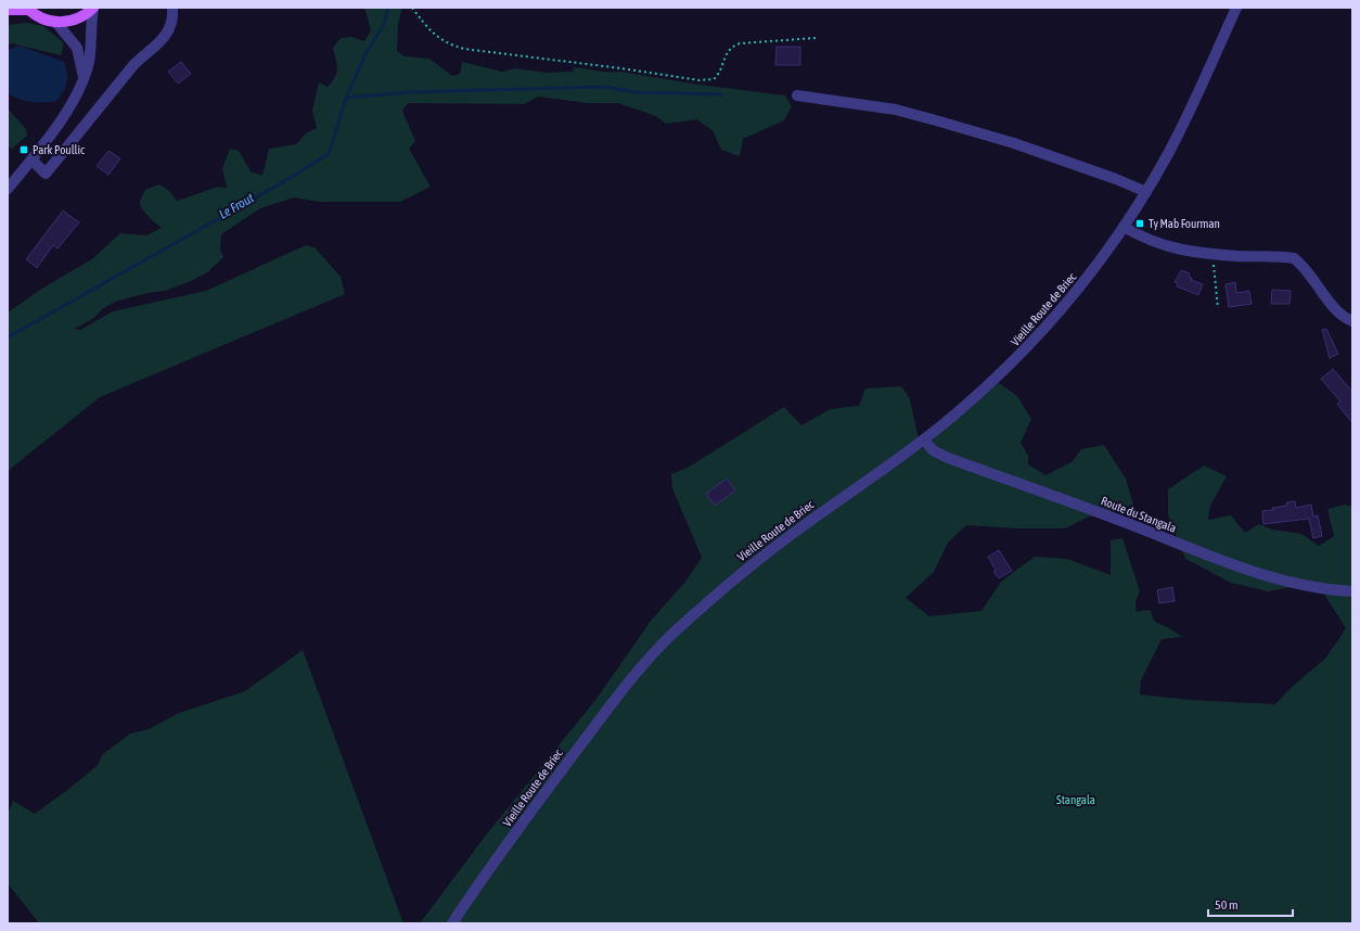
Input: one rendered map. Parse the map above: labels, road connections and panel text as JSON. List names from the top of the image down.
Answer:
{
  "streets": {
    "street": ["Vieille Route de Briec", "Route du Stangala"]
  },
  "crossings": [
    ["Vieille Route de Briec", "Route du Stangala"]
  ],
  "water": ["Le Frout"],
  "parks": ["Stangala"],
  "places": {
    "transit": ["Park Poullic", "Ty Mab Fourman"]
  },
  "scale_bar": "50 m"
}
